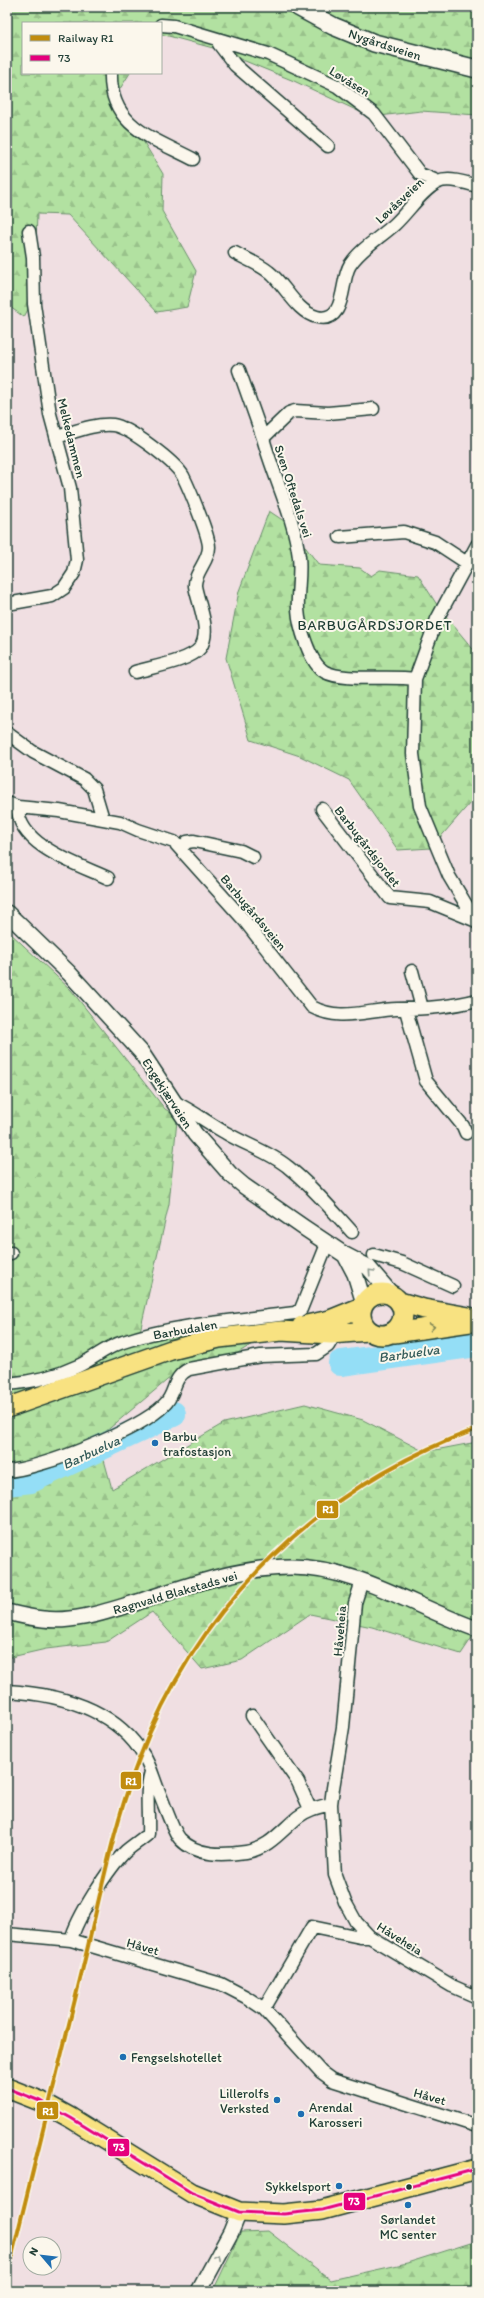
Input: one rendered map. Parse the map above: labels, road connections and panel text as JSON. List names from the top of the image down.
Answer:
{
  "streets": {
    "main road": ["Nygårdsveien", "Barbudalen"],
    "street": [
      "Løvåsen",
      "Løvåsveien",
      "Melkedammen",
      "Sven Oftedals vei",
      "Barbugårdsjordet",
      "Barbugårdsveien",
      "Engekjærveien",
      "Ragnvald Blakstads vei",
      "Håveheia",
      "Håvet"
    ]
  },
  "crossings": [
    ["Løvåsen", "Løvåsveien"],
    ["Engekjærveien", "Barbudalen"],
    ["Ragnvald Blakstads vei", "Håveheia"]
  ],
  "districts": ["BARBUGÅRDSJORDET"],
  "water": ["Barbuelva"],
  "places": [
    "Barbu trafostasjon",
    "Fengselshotellet",
    "Lillerolfs Verksted",
    "Arendal Karosseri",
    "Sykkelsport",
    "Sørlandet MC senter"
  ],
  "lines": ["rail line R1", "transit line 73"],
  "legend": ["Railway R1", "73"],
  "north": "top left"
}
